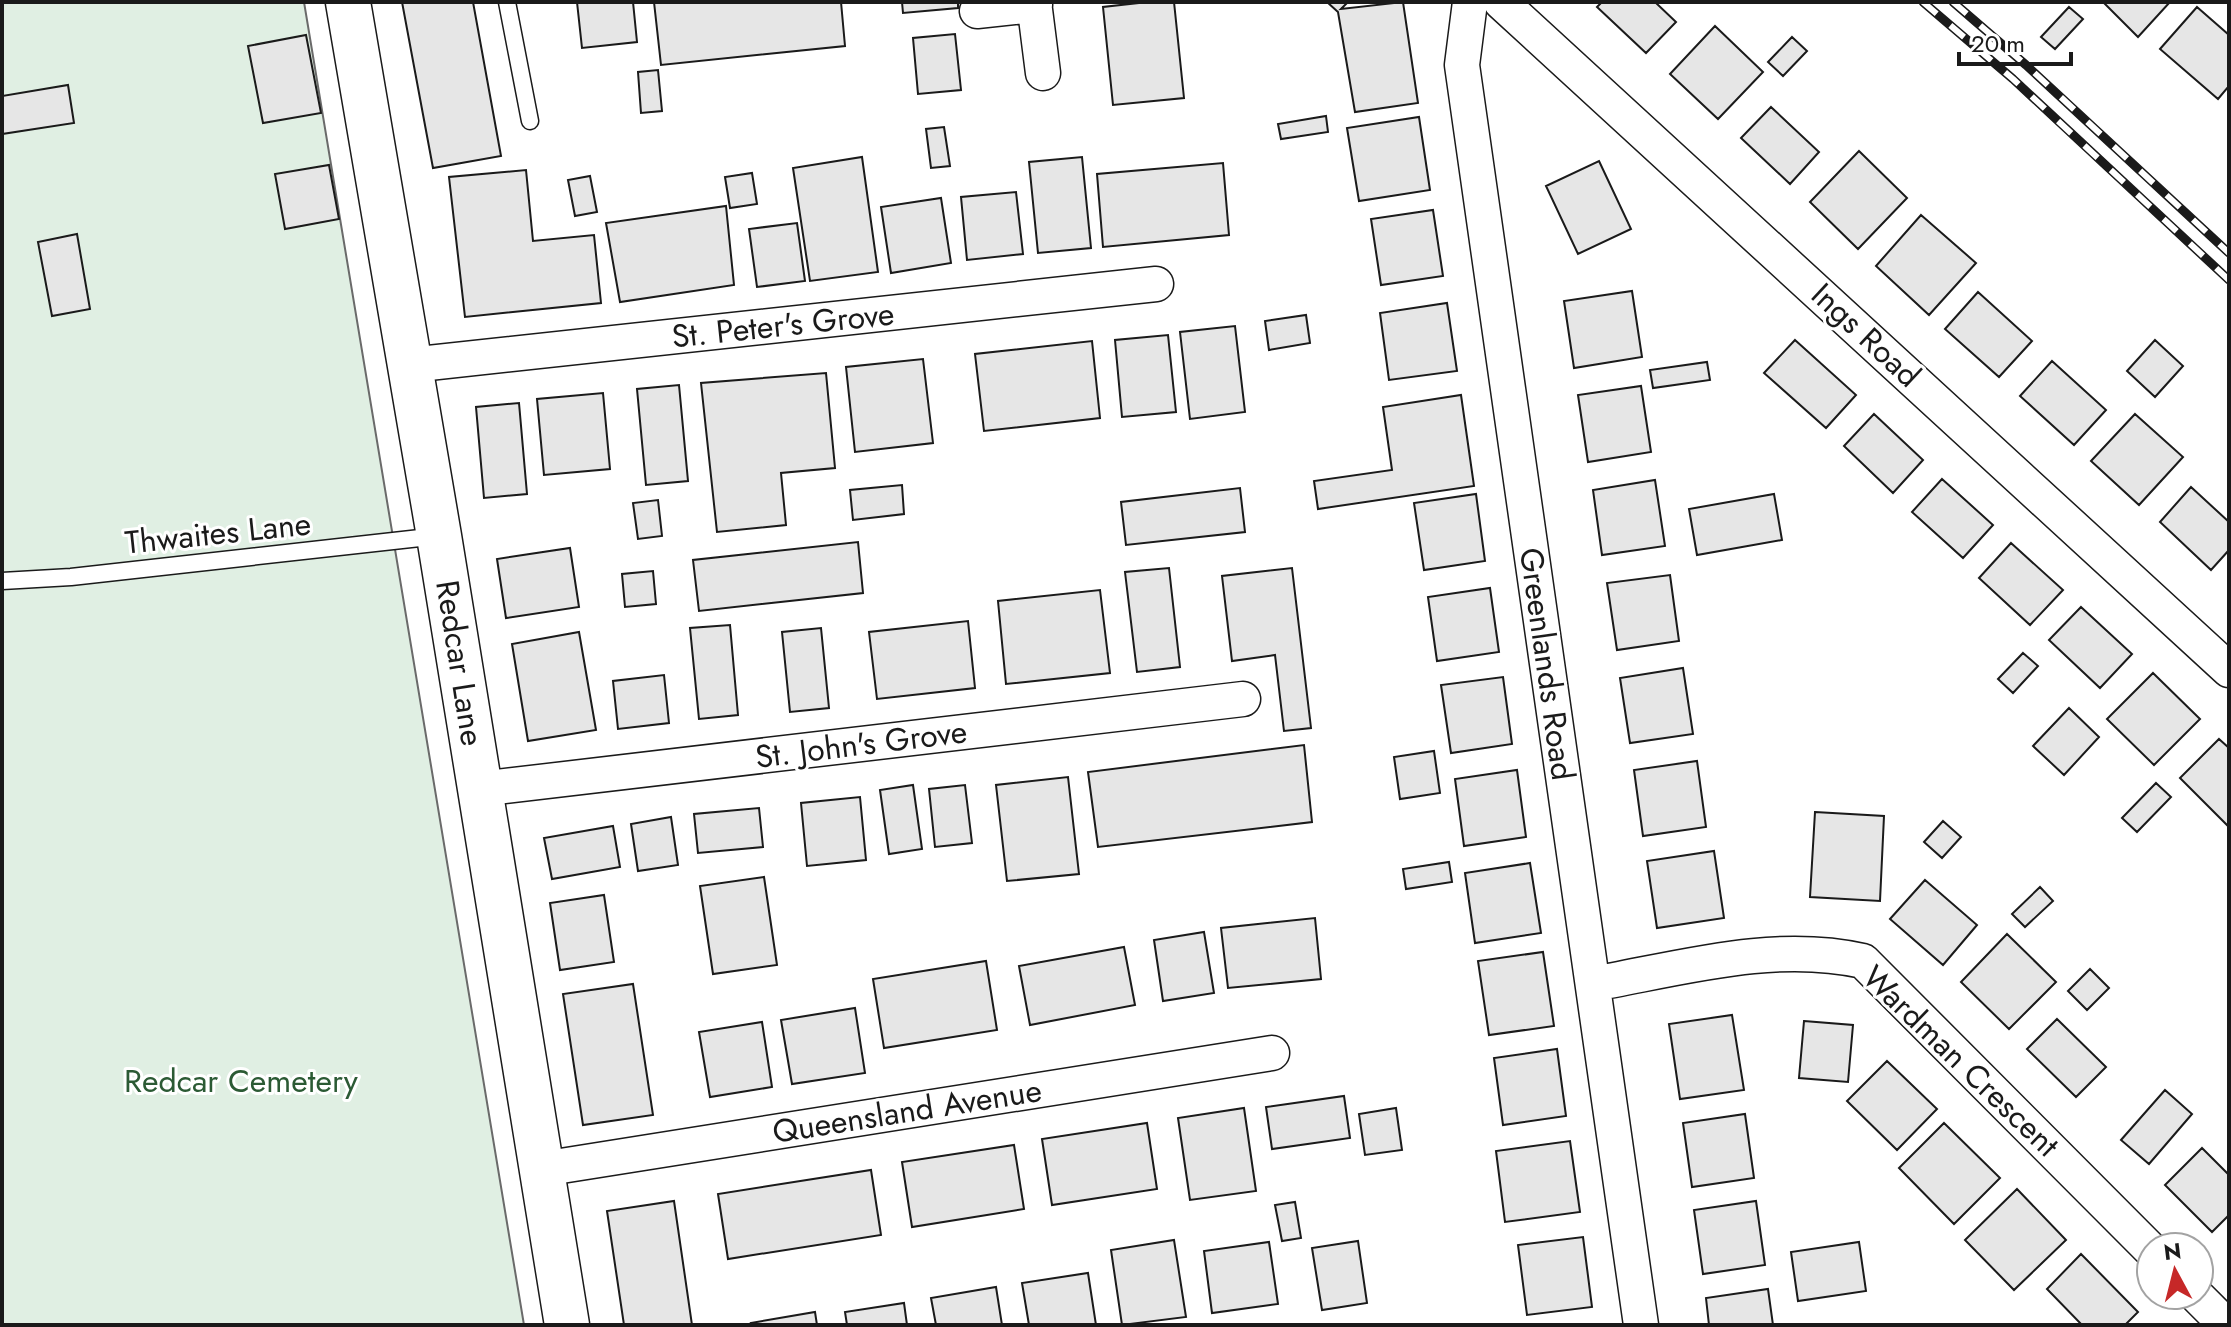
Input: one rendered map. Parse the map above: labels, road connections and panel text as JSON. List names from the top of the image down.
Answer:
{
  "streets": {
    "main road": ["Redcar Lane"],
    "street": [
      "St. Peter's Grove",
      "Ings Road",
      "Greenlands Road",
      "St. John's Grove",
      "Wardman Crescent",
      "Queensland Avenue"
    ],
    "lane": ["Thwaites Lane"]
  },
  "crossings": [
    ["St. Peter's Grove", "Redcar Lane"],
    ["Thwaites Lane", "Redcar Lane"],
    ["Redcar Lane", "St. John's Grove"],
    ["Redcar Lane", "Queensland Avenue"],
    ["Greenlands Road", "Wardman Crescent"]
  ],
  "parks": ["Redcar Cemetery"],
  "scale_bar": "20 m",
  "north": "top"
}
